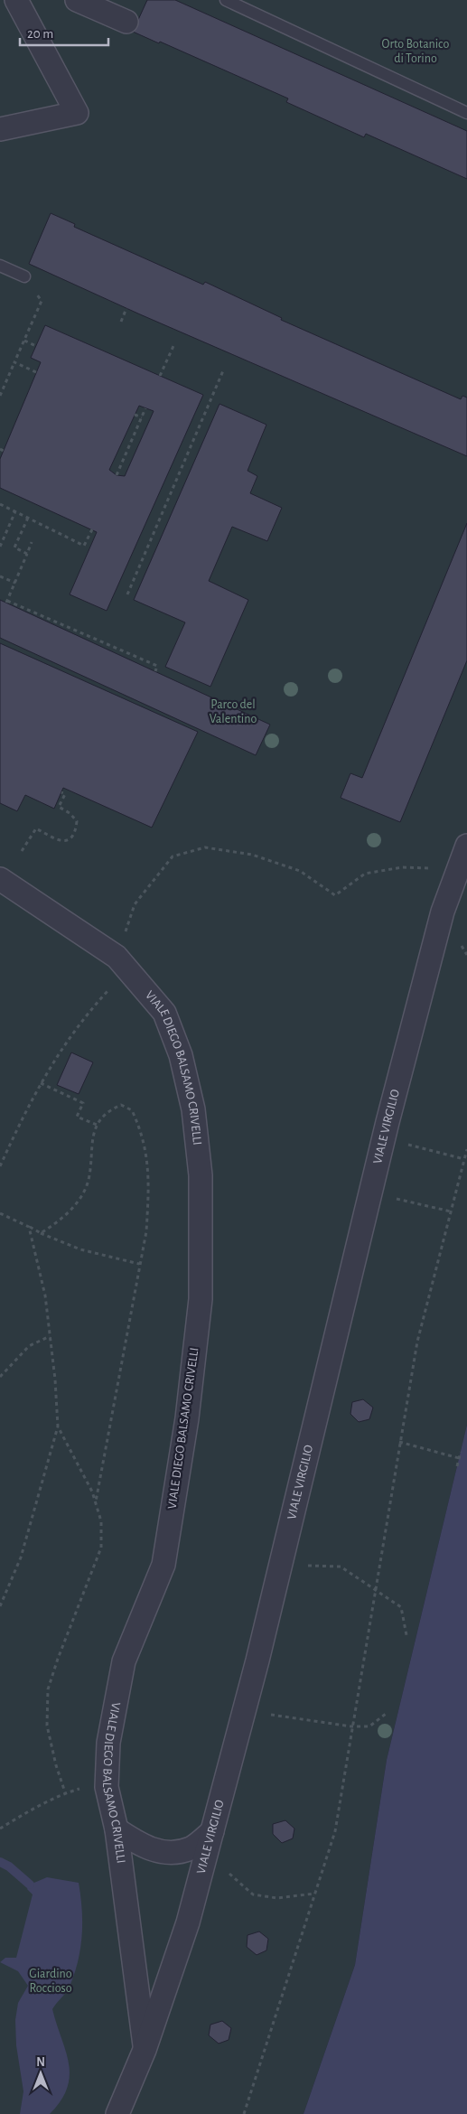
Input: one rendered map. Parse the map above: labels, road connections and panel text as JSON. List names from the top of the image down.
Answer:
{
  "streets": {
    "street": ["VIALE DIEGO BALSAMO CRIVELLI", "VIALE VIRGILIO"]
  },
  "crossings": [
    ["VIALE DIEGO BALSAMO CRIVELLI", "VIALE VIRGILIO"]
  ],
  "parks": ["Orto Botanico di Torino", "Parco del Valentino", "Giardino Roccioso"],
  "scale_bar": "20 m",
  "north": "top"
}
